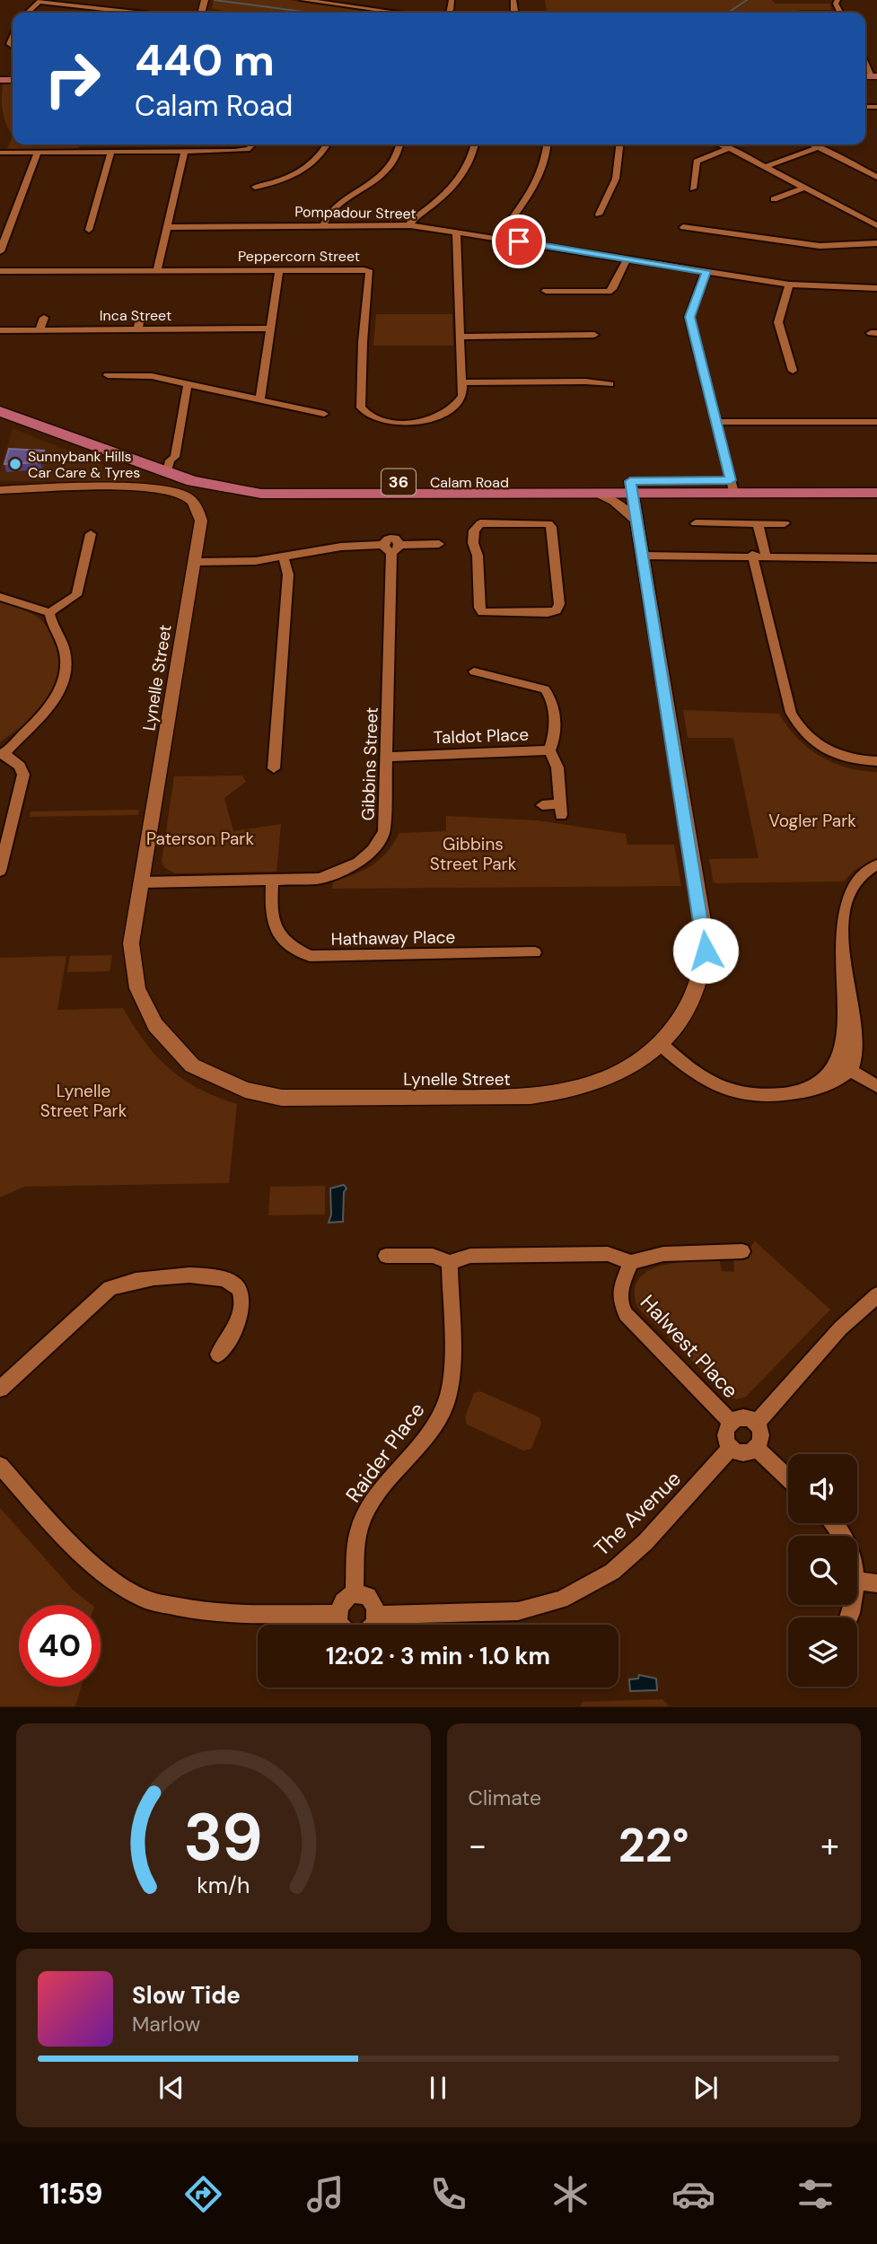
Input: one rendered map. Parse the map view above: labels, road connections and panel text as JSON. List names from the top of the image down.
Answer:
{
  "streets": {
    "main road": ["36", "Calam Road"],
    "street": [
      "Pompadour Street",
      "Peppercorn Street",
      "Inca Street",
      "Lynelle Street",
      "Taldot Place",
      "Gibbins Street",
      "Hathaway Place",
      "Halwest Place",
      "Raider Place",
      "The Avenue"
    ]
  },
  "crossings": [
    ["36", "Calam Road"],
    ["Calam Road", "Lynelle Street"],
    ["Lynelle Street", "Gibbins Street"],
    ["Taldot Place", "Gibbins Street"],
    ["Gibbins Street", "Hathaway Place"],
    ["Halwest Place", "The Avenue"]
  ],
  "parks": [
    "Vogler Park",
    "Paterson Park",
    "Gibbins Street Park",
    "Lynelle Street Park"
  ],
  "places": ["Sunnybank Hills Car Care & Tyres"],
  "page": {
    "turn": ["440 m", "Calam Road"],
    "limit": "40",
    "trip": "12:02 · 3 min · 1.0 km",
    "tile": "Climate",
    "heat": ["−", "22°", "+"],
    "song": ["Slow Tide", "Marlow"],
    "tabs": "11:59",
    "gauge": ["39", "km/h"]
  }
}
